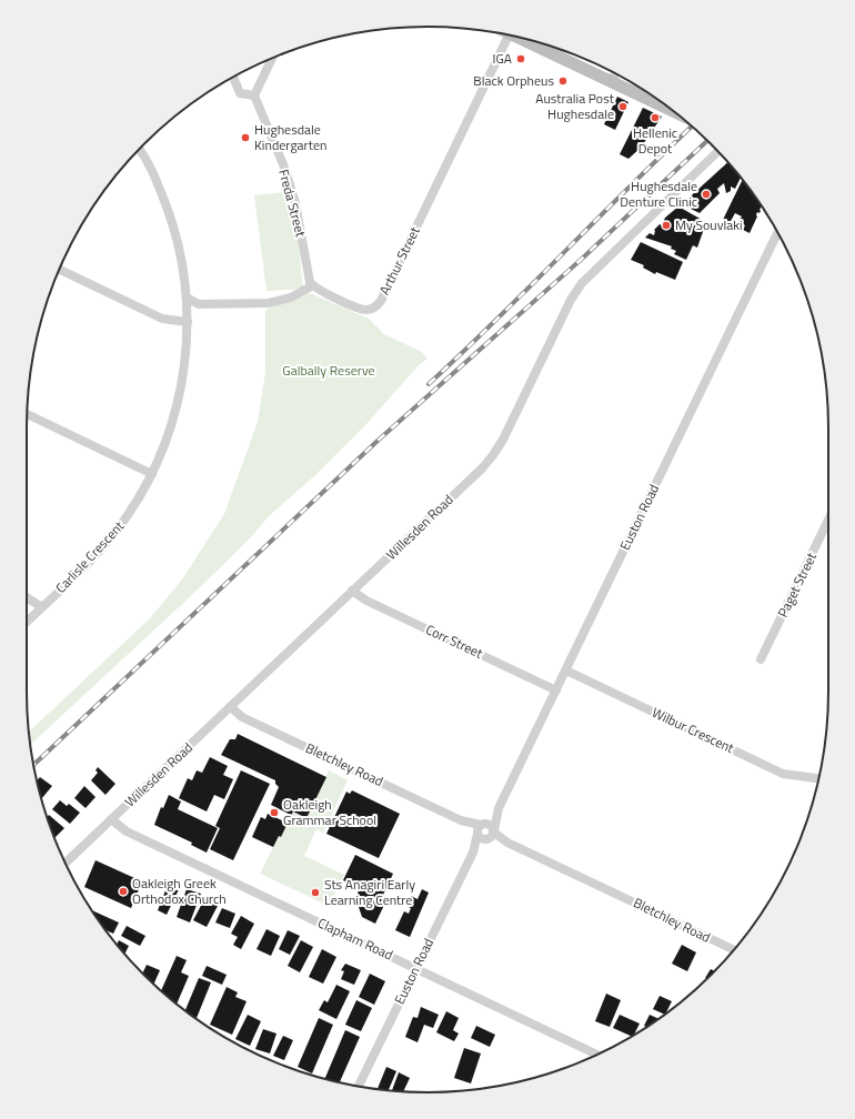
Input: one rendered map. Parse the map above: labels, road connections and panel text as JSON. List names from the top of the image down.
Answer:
{
  "streets": {
    "street": [
      "Freda Street",
      "Arthur Street",
      "Euston Road",
      "Willesden Road",
      "Carlisle Crescent",
      "Paget Street",
      "Corr Street",
      "Wilbur Crescent",
      "Bletchley Road",
      "Clapham Road"
    ]
  },
  "crossings": [
    ["Freda Street", "Arthur Street"],
    ["Euston Road", "Corr Street"],
    ["Euston Road", "Wilbur Crescent"],
    ["Euston Road", "Bletchley Road"],
    ["Euston Road", "Clapham Road"],
    ["Willesden Road", "Corr Street"],
    ["Willesden Road", "Bletchley Road"],
    ["Willesden Road", "Clapham Road"]
  ],
  "parks": ["Galbally Reserve"],
  "places": [
    "IGA",
    "Black Orpheus",
    "Australia Post Hughesdale",
    "Hellenic Depot",
    "Hughesdale Kindergarten",
    "Hughesdale Denture Clinic",
    "My Souvlaki",
    "Oakleigh Grammar School",
    "Oakleigh Greek Orthodox Church",
    "Sts Anagiri Early Learning Centre"
  ]
}
